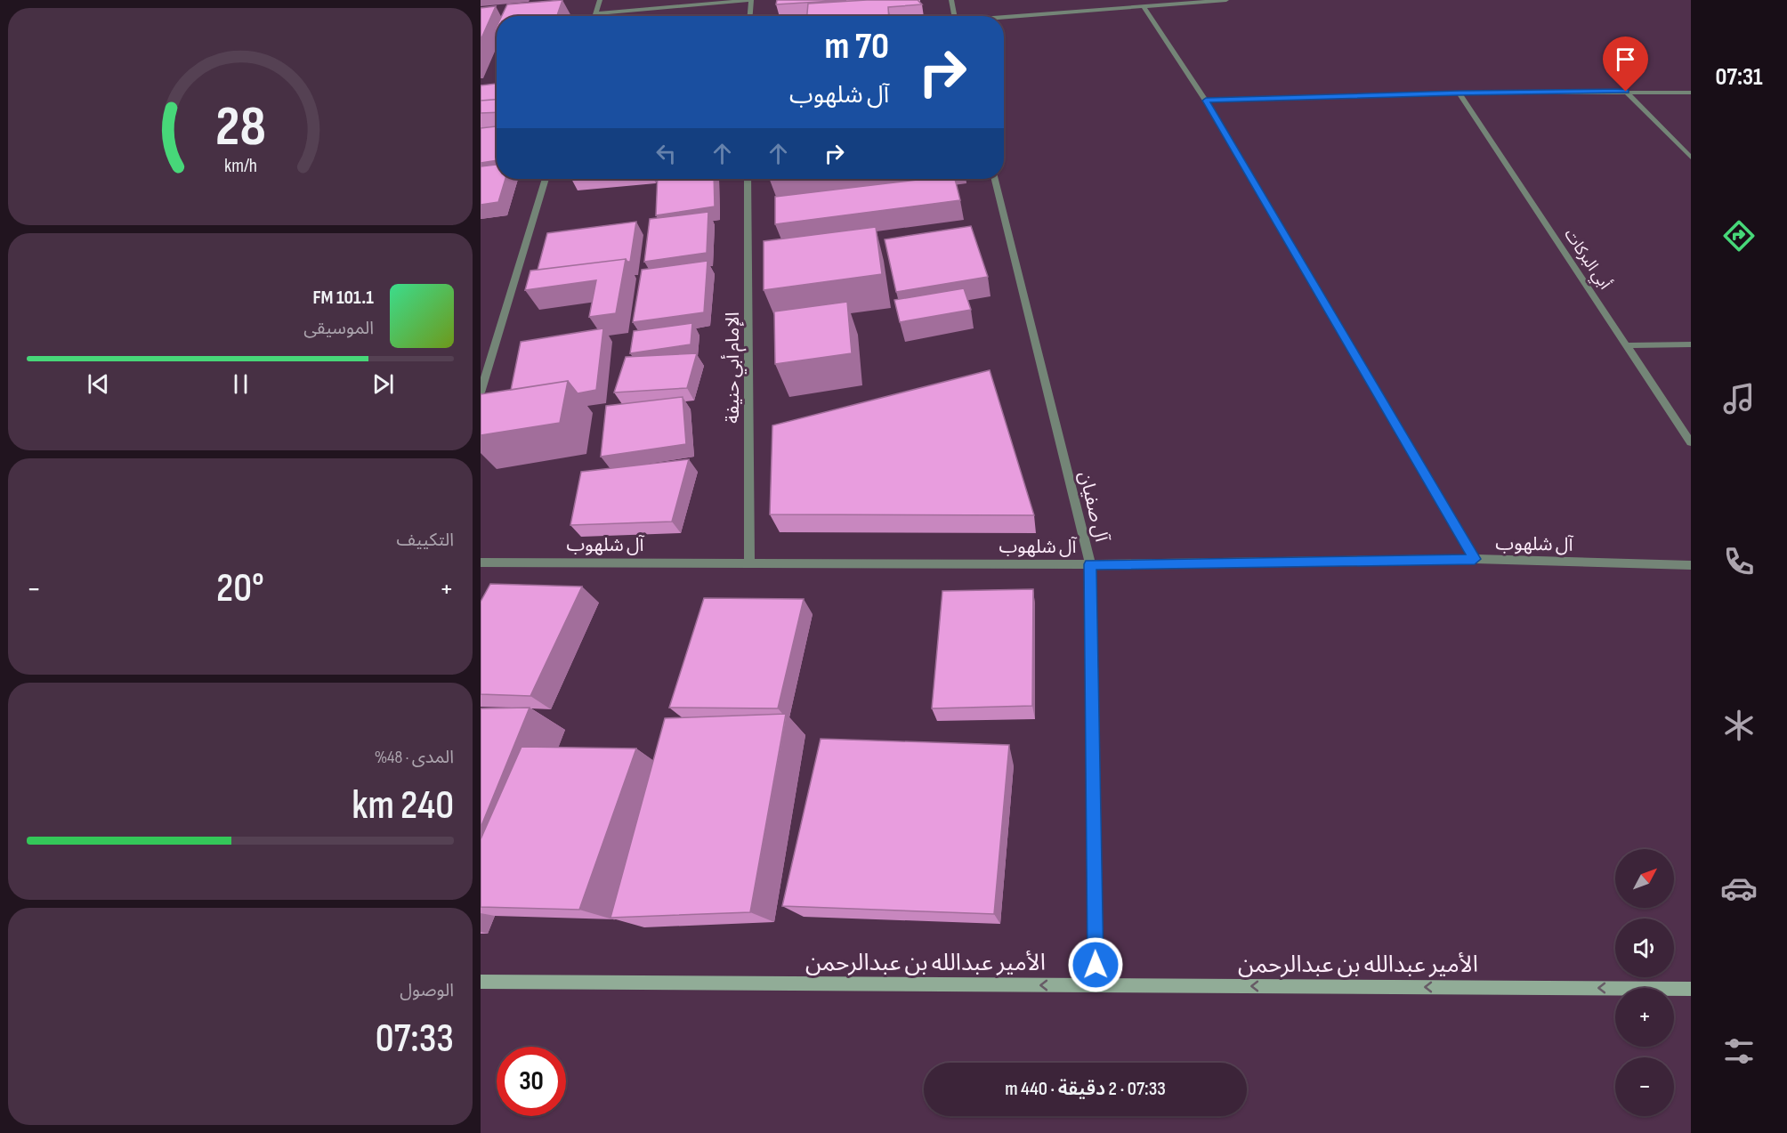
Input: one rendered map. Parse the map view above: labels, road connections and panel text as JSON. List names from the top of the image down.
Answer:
{
  "streets": {
    "main road": ["الأمير عبدالله بن عبدالرحمن"],
    "street": [
      "أبي البركات",
      "الإمام أبي حنيفة",
      "آل صفيان",
      "آل شلهوب"
    ]
  },
  "crossings": [
    ["الإمام أبي حنيفة", "آل شلهوب"],
    ["آل صفيان", "آل شلهوب"],
    ["آل صفيان", "الأمير عبدالله بن عبدالرحمن"]
  ],
  "one_way": ["الأمير عبدالله بن عبدالرحمن"],
  "north": "top right",
  "page": {
    "tabs": "07:31",
    "turn": ["70 m", "آل شلهوب"],
    "song": ["101.1 FM", "الموسيقى"],
    "tile": [
      "التكييف",
      ["المدى · 48%", "240 km"],
      ["الوصول", "07:33"]
    ],
    "heat": ["−", "20°", "+"],
    "map_buttons": ["+", "−"],
    "limit": "30",
    "trip": "07:33 · 2 دقيقة · 440 m",
    "gauge": ["28", "km/h"]
  }
}
